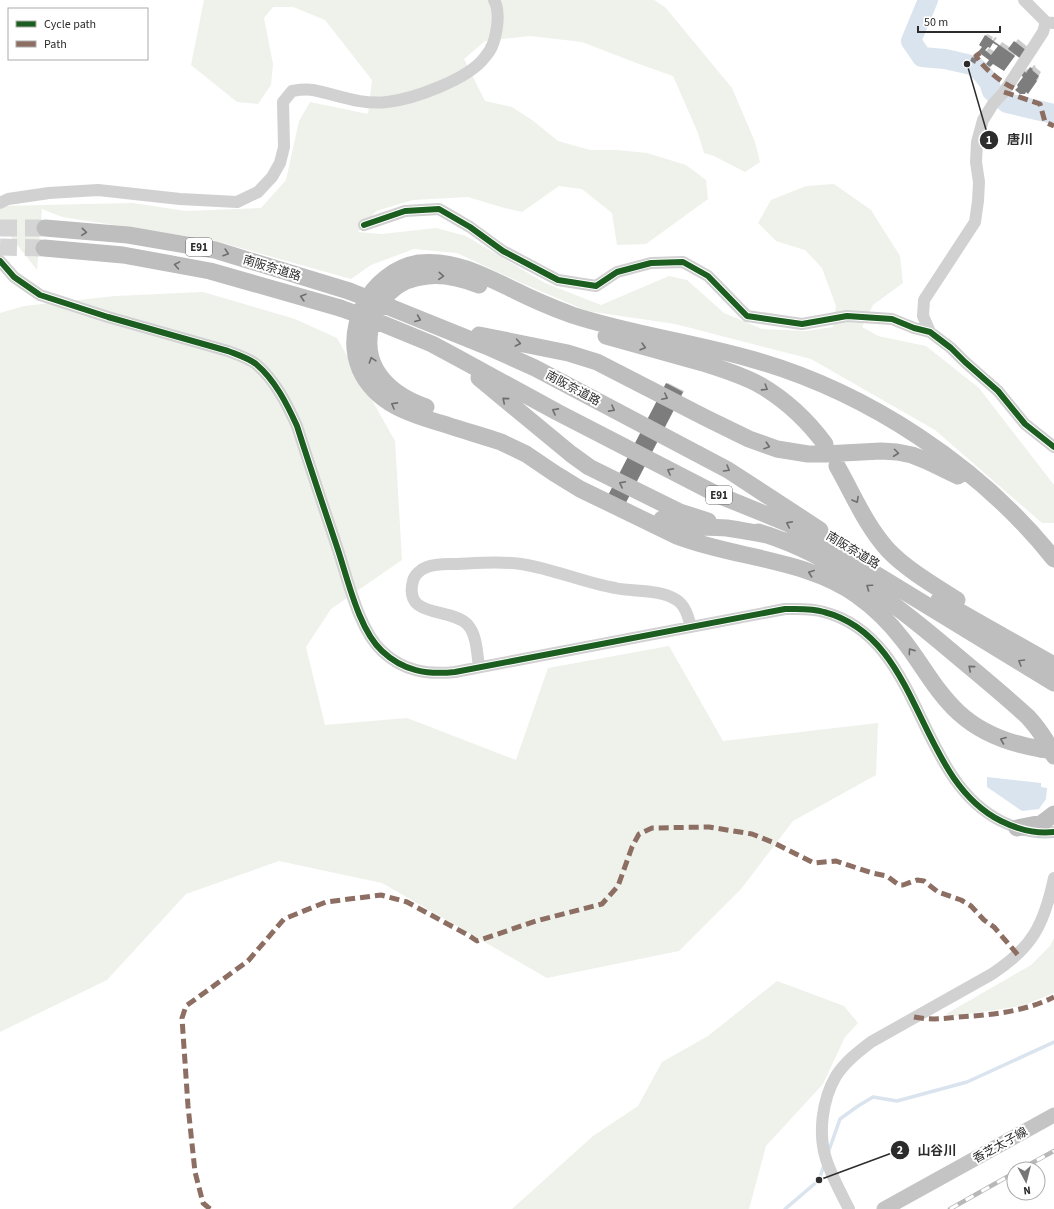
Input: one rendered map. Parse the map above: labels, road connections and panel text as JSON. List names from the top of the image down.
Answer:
{
  "streets": {
    "highway": ["E91", "南阪奈道路"],
    "main road": ["香芝太子線"]
  },
  "crossings": [
    ["E91", "南阪奈道路"]
  ],
  "places": ["唐川", "山谷川"],
  "legend": ["Cycle path", "Path"],
  "scale_bar": "50 m",
  "north": "bottom"
}
